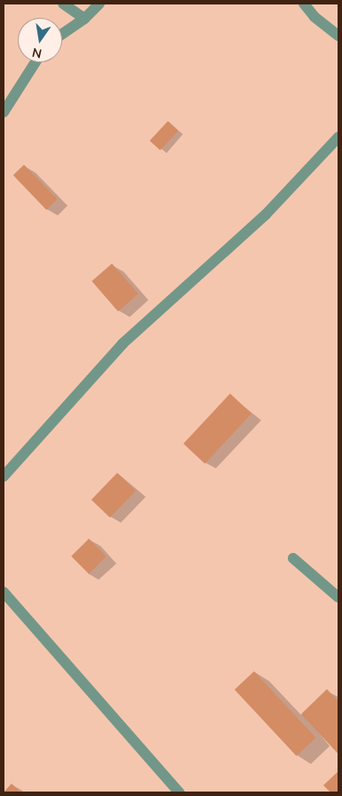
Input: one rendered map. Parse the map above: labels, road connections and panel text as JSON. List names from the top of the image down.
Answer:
{
  "north": "bottom"
}
